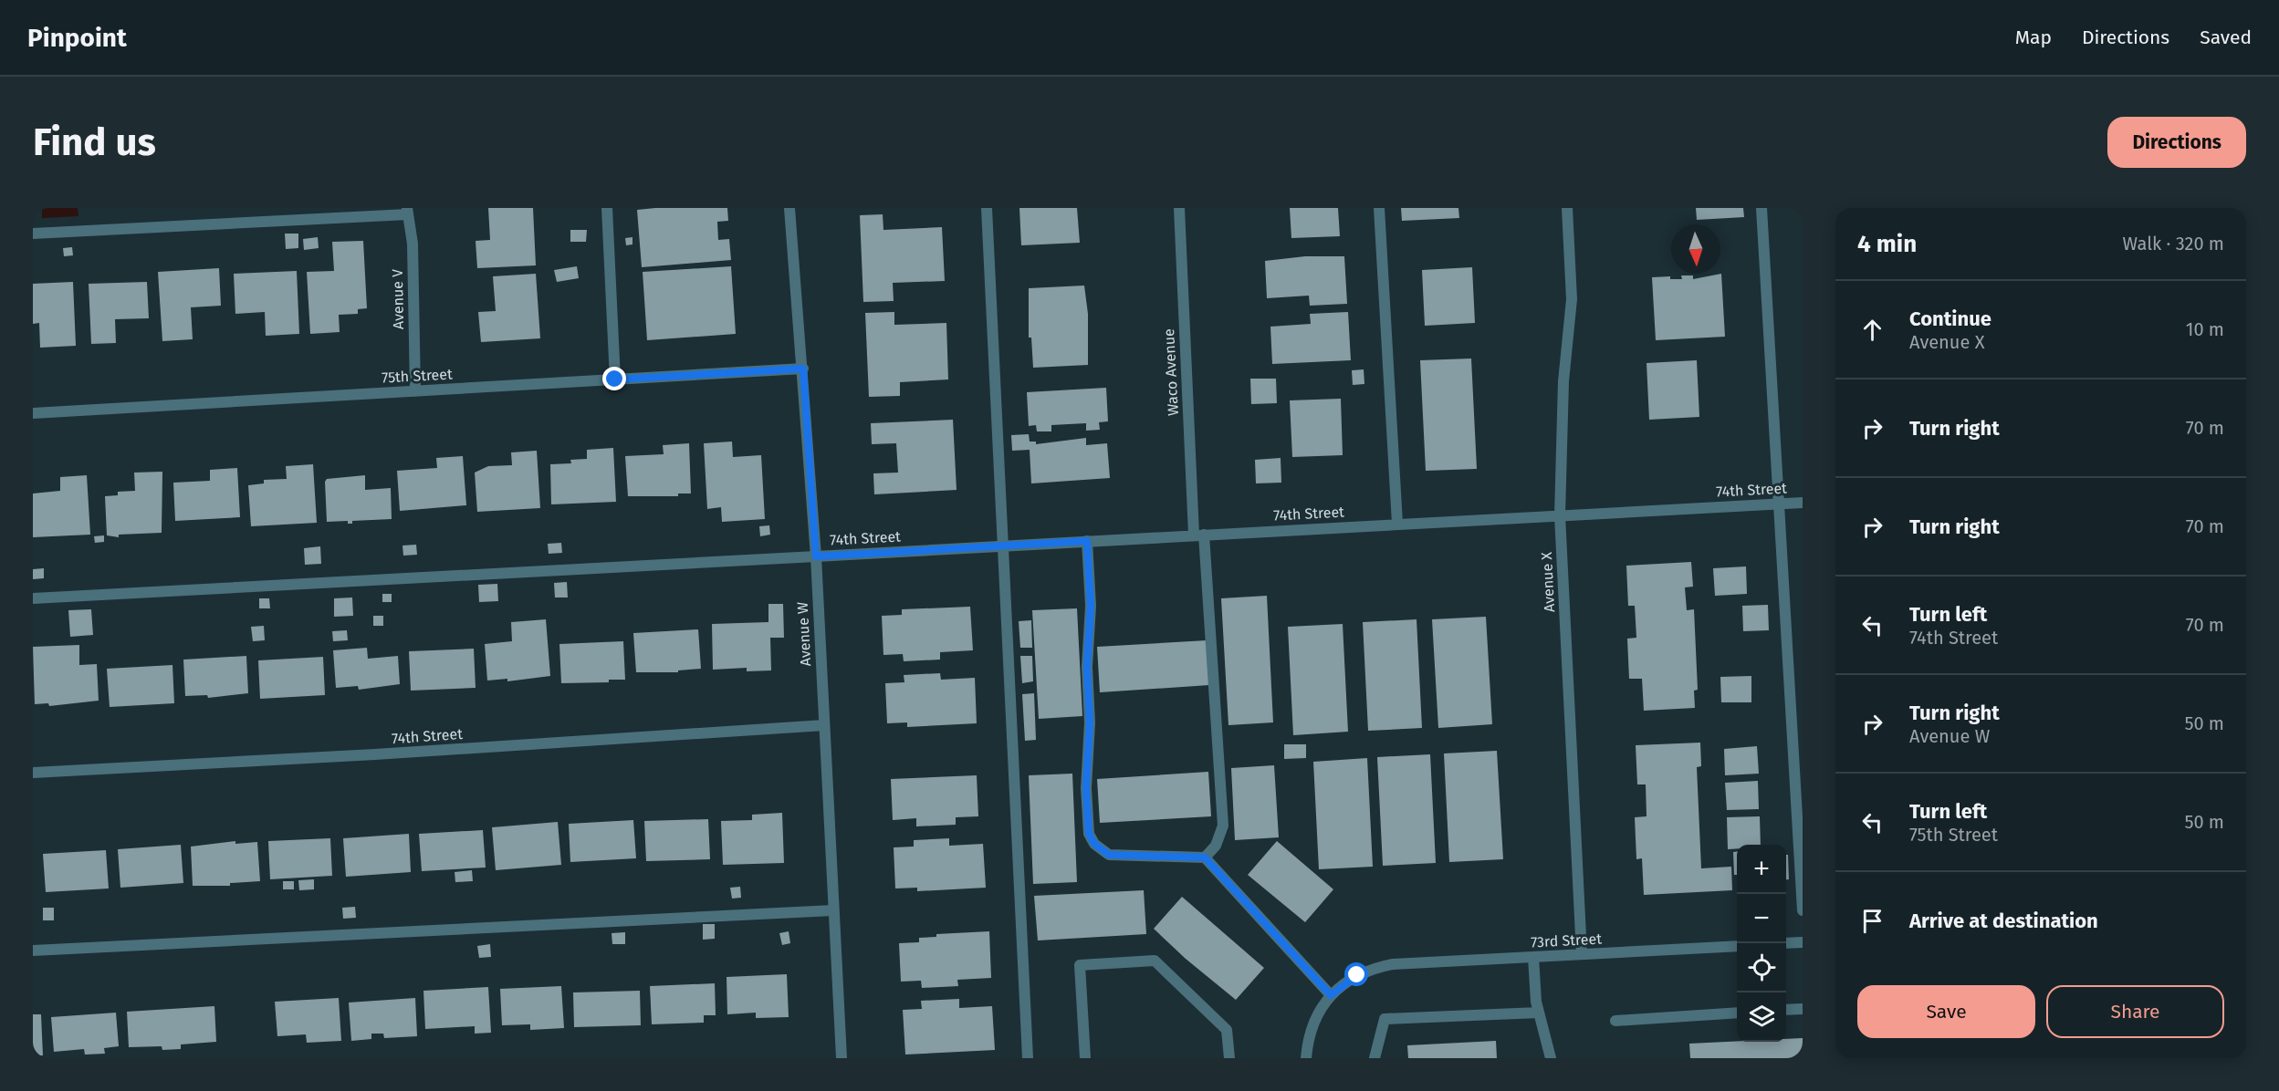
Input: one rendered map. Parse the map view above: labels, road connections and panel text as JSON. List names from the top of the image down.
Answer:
{
  "streets": {
    "street": [
      "Avenue V",
      "Waco Avenue",
      "75th Street",
      "74th Street",
      "Avenue X",
      "Avenue W",
      "73rd Street"
    ]
  },
  "crossings": [
    ["Avenue V", "75th Street"],
    ["Waco Avenue", "74th Street"],
    ["75th Street", "Avenue W"],
    ["74th Street", "Avenue X"],
    ["74th Street", "Avenue W"],
    ["Avenue X", "73rd Street"]
  ],
  "north": "bottom",
  "page": {
    "header": "Pinpoint",
    "nav": ["Map", "Directions", "Saved"],
    "buttons": [
      "Directions",
      ["Save", "Share"]
    ],
    "title": "Find us",
    "heading": ["4 min", "Walk · 320 m"],
    "list": [
      ["Continue", "Avenue X", "10 m"],
      ["Turn right", "70 m"],
      ["Turn right", "70 m"],
      ["Turn left", "74th Street", "70 m"],
      ["Turn right", "Avenue W", "50 m"],
      ["Turn left", "75th Street", "50 m"],
      "Arrive at destination"
    ],
    "map_buttons": ["+", "−"]
  }
}
